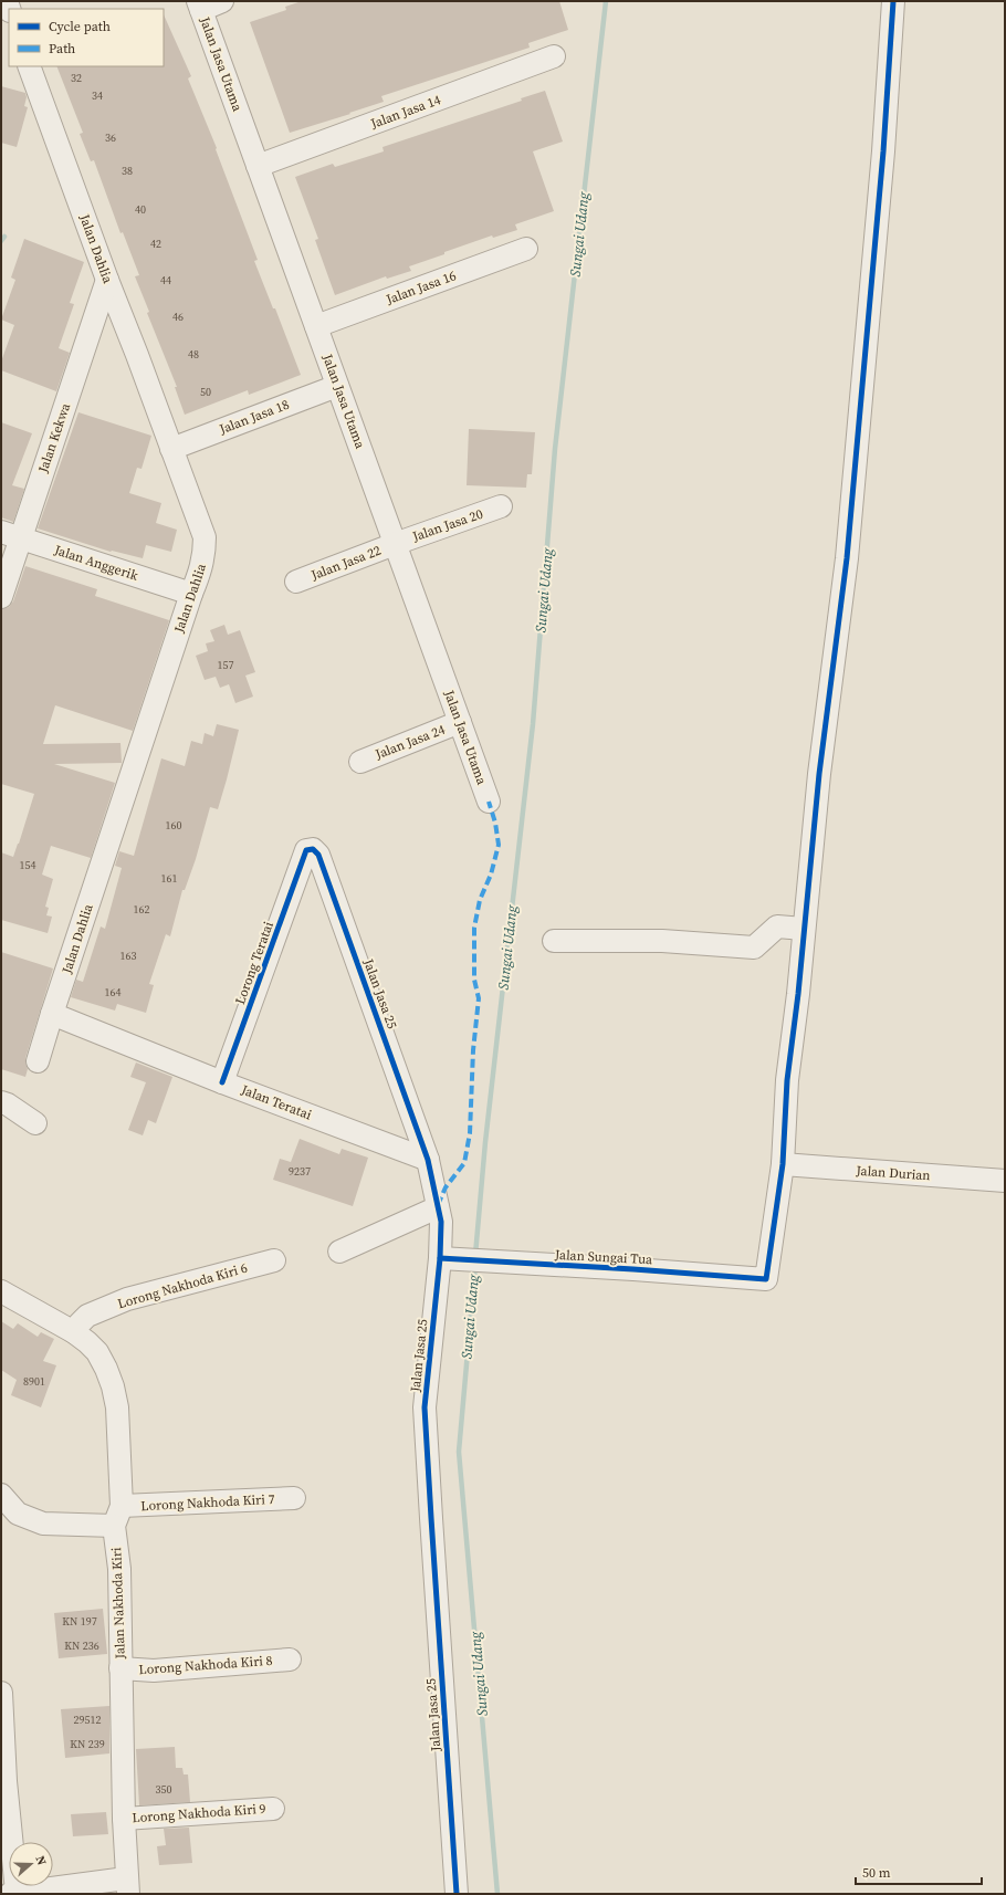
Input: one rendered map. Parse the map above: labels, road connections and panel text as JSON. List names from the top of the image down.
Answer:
{
  "streets": {
    "street": [
      "Jalan Jasa Utama",
      "Jalan Jasa 14",
      "Jalan Dahlia",
      "Jalan Jasa 16",
      "Jalan Jasa 18",
      "Jalan Kekwa",
      "Jalan Jasa 20",
      "Jalan Anggerik",
      "Jalan Jasa 22",
      "Jalan Jasa 24",
      "Lorong Teratai",
      "Jalan Jasa 25",
      "Jalan Teratai",
      "Jalan Durian",
      "Jalan Sungai Tua",
      "Lorong Nakhoda Kiri 6",
      "Lorong Nakhoda Kiri 7",
      "Jalan Nakhoda Kiri",
      "Lorong Nakhoda Kiri 8",
      "Lorong Nakhoda Kiri 9"
    ]
  },
  "crossings": [
    ["Jalan Jasa Utama", "Jalan Jasa 14"],
    ["Jalan Jasa Utama", "Jalan Jasa 16"],
    ["Jalan Jasa Utama", "Jalan Jasa 18"],
    ["Jalan Jasa Utama", "Jalan Jasa 20"],
    ["Jalan Jasa Utama", "Jalan Jasa 22"],
    ["Jalan Jasa Utama", "Jalan Jasa 24"],
    ["Jalan Dahlia", "Jalan Jasa 18"],
    ["Jalan Dahlia", "Jalan Kekwa"],
    ["Jalan Dahlia", "Jalan Anggerik"],
    ["Jalan Dahlia", "Jalan Teratai"],
    ["Jalan Kekwa", "Jalan Anggerik"],
    ["Jalan Jasa 20", "Jalan Jasa 22"],
    ["Lorong Teratai", "Jalan Jasa 25"],
    ["Lorong Teratai", "Jalan Teratai"],
    ["Jalan Jasa 25", "Jalan Teratai"],
    ["Jalan Jasa 25", "Jalan Sungai Tua"],
    ["Jalan Durian", "Jalan Sungai Tua"],
    ["Lorong Nakhoda Kiri 6", "Jalan Nakhoda Kiri"],
    ["Lorong Nakhoda Kiri 7", "Jalan Nakhoda Kiri"],
    ["Jalan Nakhoda Kiri", "Lorong Nakhoda Kiri 8"],
    ["Jalan Nakhoda Kiri", "Lorong Nakhoda Kiri 9"]
  ],
  "water": ["Sungai Udang"],
  "house_numbers": [
    "32",
    "34",
    "36",
    "38",
    "40",
    "42",
    "44",
    "46",
    "48",
    "50",
    "157",
    "160",
    "154",
    "161",
    "162",
    "163",
    "164",
    "9237",
    "8901",
    "KN 197",
    "KN 236",
    "29512",
    "KN 239",
    "350"
  ],
  "legend": ["Cycle path", "Path"],
  "scale_bar": "50 m",
  "north": "right"
}
